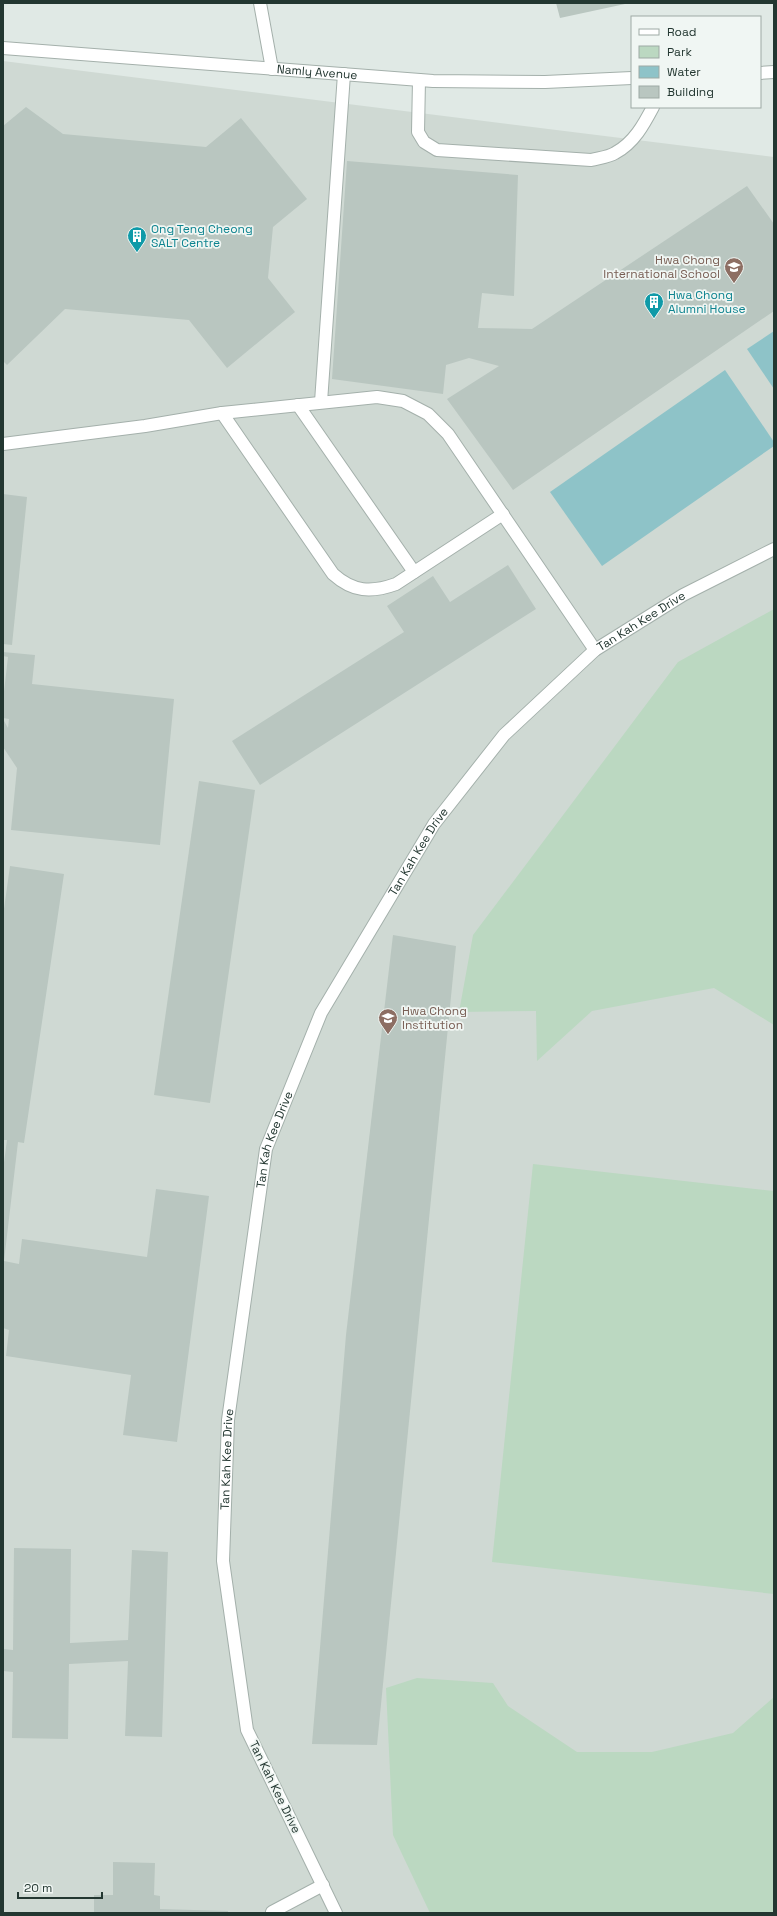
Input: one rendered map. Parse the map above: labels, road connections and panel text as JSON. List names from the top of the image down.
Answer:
{
  "streets": {
    "street": ["Namly Avenue", "Tan Kah Kee Drive"]
  },
  "places": {
    "building": ["Ong Teng Cheong SALT Centre", "Hwa Chong Alumni House"],
    "school or university": ["Hwa Chong International School", "Hwa Chong Institution"]
  },
  "legend": [
    "Road",
    "Park",
    "Water",
    "Building"
  ],
  "scale_bar": "20 m"
}
